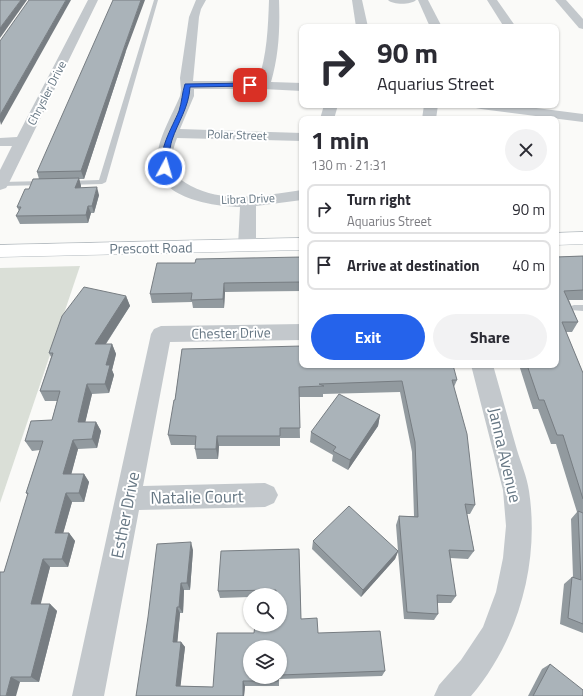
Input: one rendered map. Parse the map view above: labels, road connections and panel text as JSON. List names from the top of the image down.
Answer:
{
  "streets": {
    "main road": ["Prescott Road"],
    "street": [
      "Chrysler Drive",
      "Polar Street",
      "Libra Drive",
      "Chester Drive",
      "Janna Avenue",
      "Natalie Court",
      "Esther Drive"
    ]
  },
  "crossings": [
    ["Polar Street", "Libra Drive"],
    ["Chester Drive", "Esther Drive"],
    ["Natalie Court", "Esther Drive"]
  ],
  "page": {
    "turn": ["90 m", "Aquarius Street"],
    "heading": ["1 min", "130 m · 21:31"],
    "list": [
      {
        "name": "Turn right",
        "note": "Aquarius Street",
        "value": "90 m"
      },
      {
        "name": "Arrive at destination",
        "value": "40 m"
      }
    ],
    "buttons": ["Exit", "Share"]
  }
}
